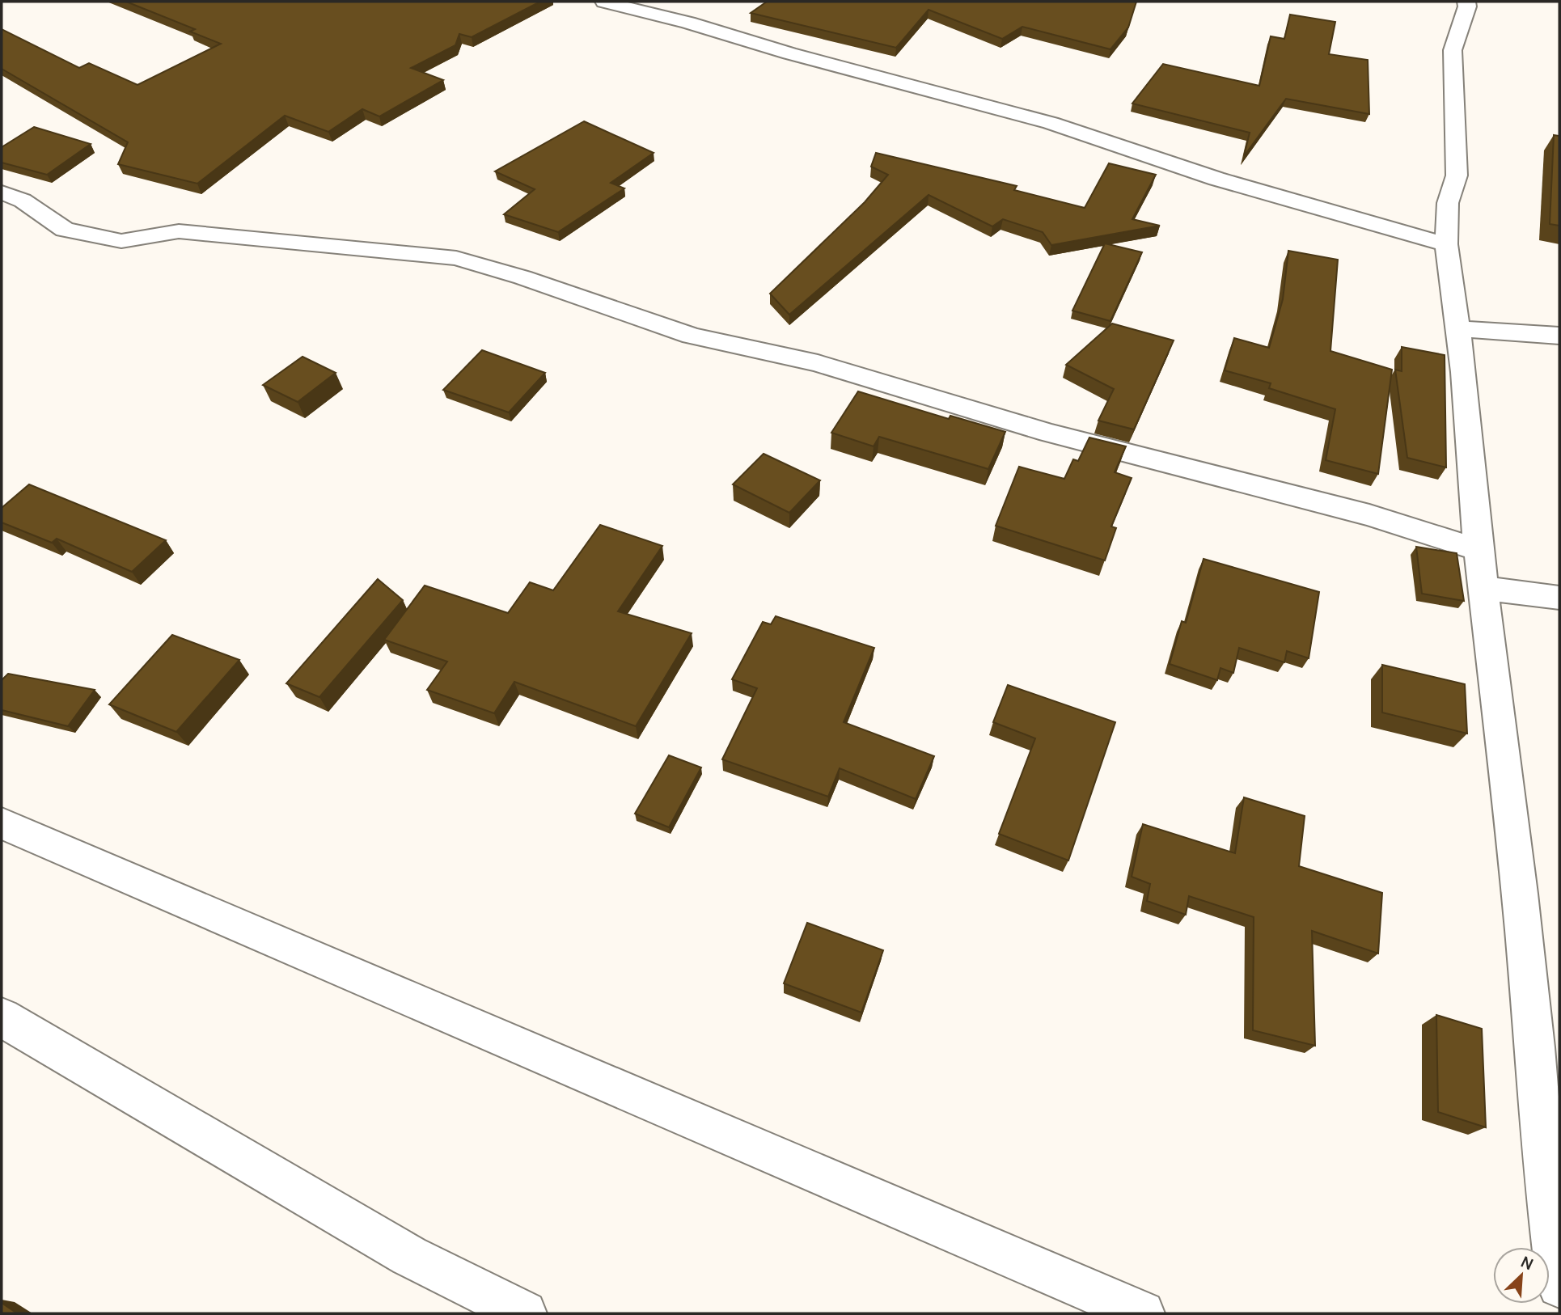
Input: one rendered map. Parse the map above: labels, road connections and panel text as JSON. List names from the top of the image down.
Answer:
{
  "north": "top right"
}
